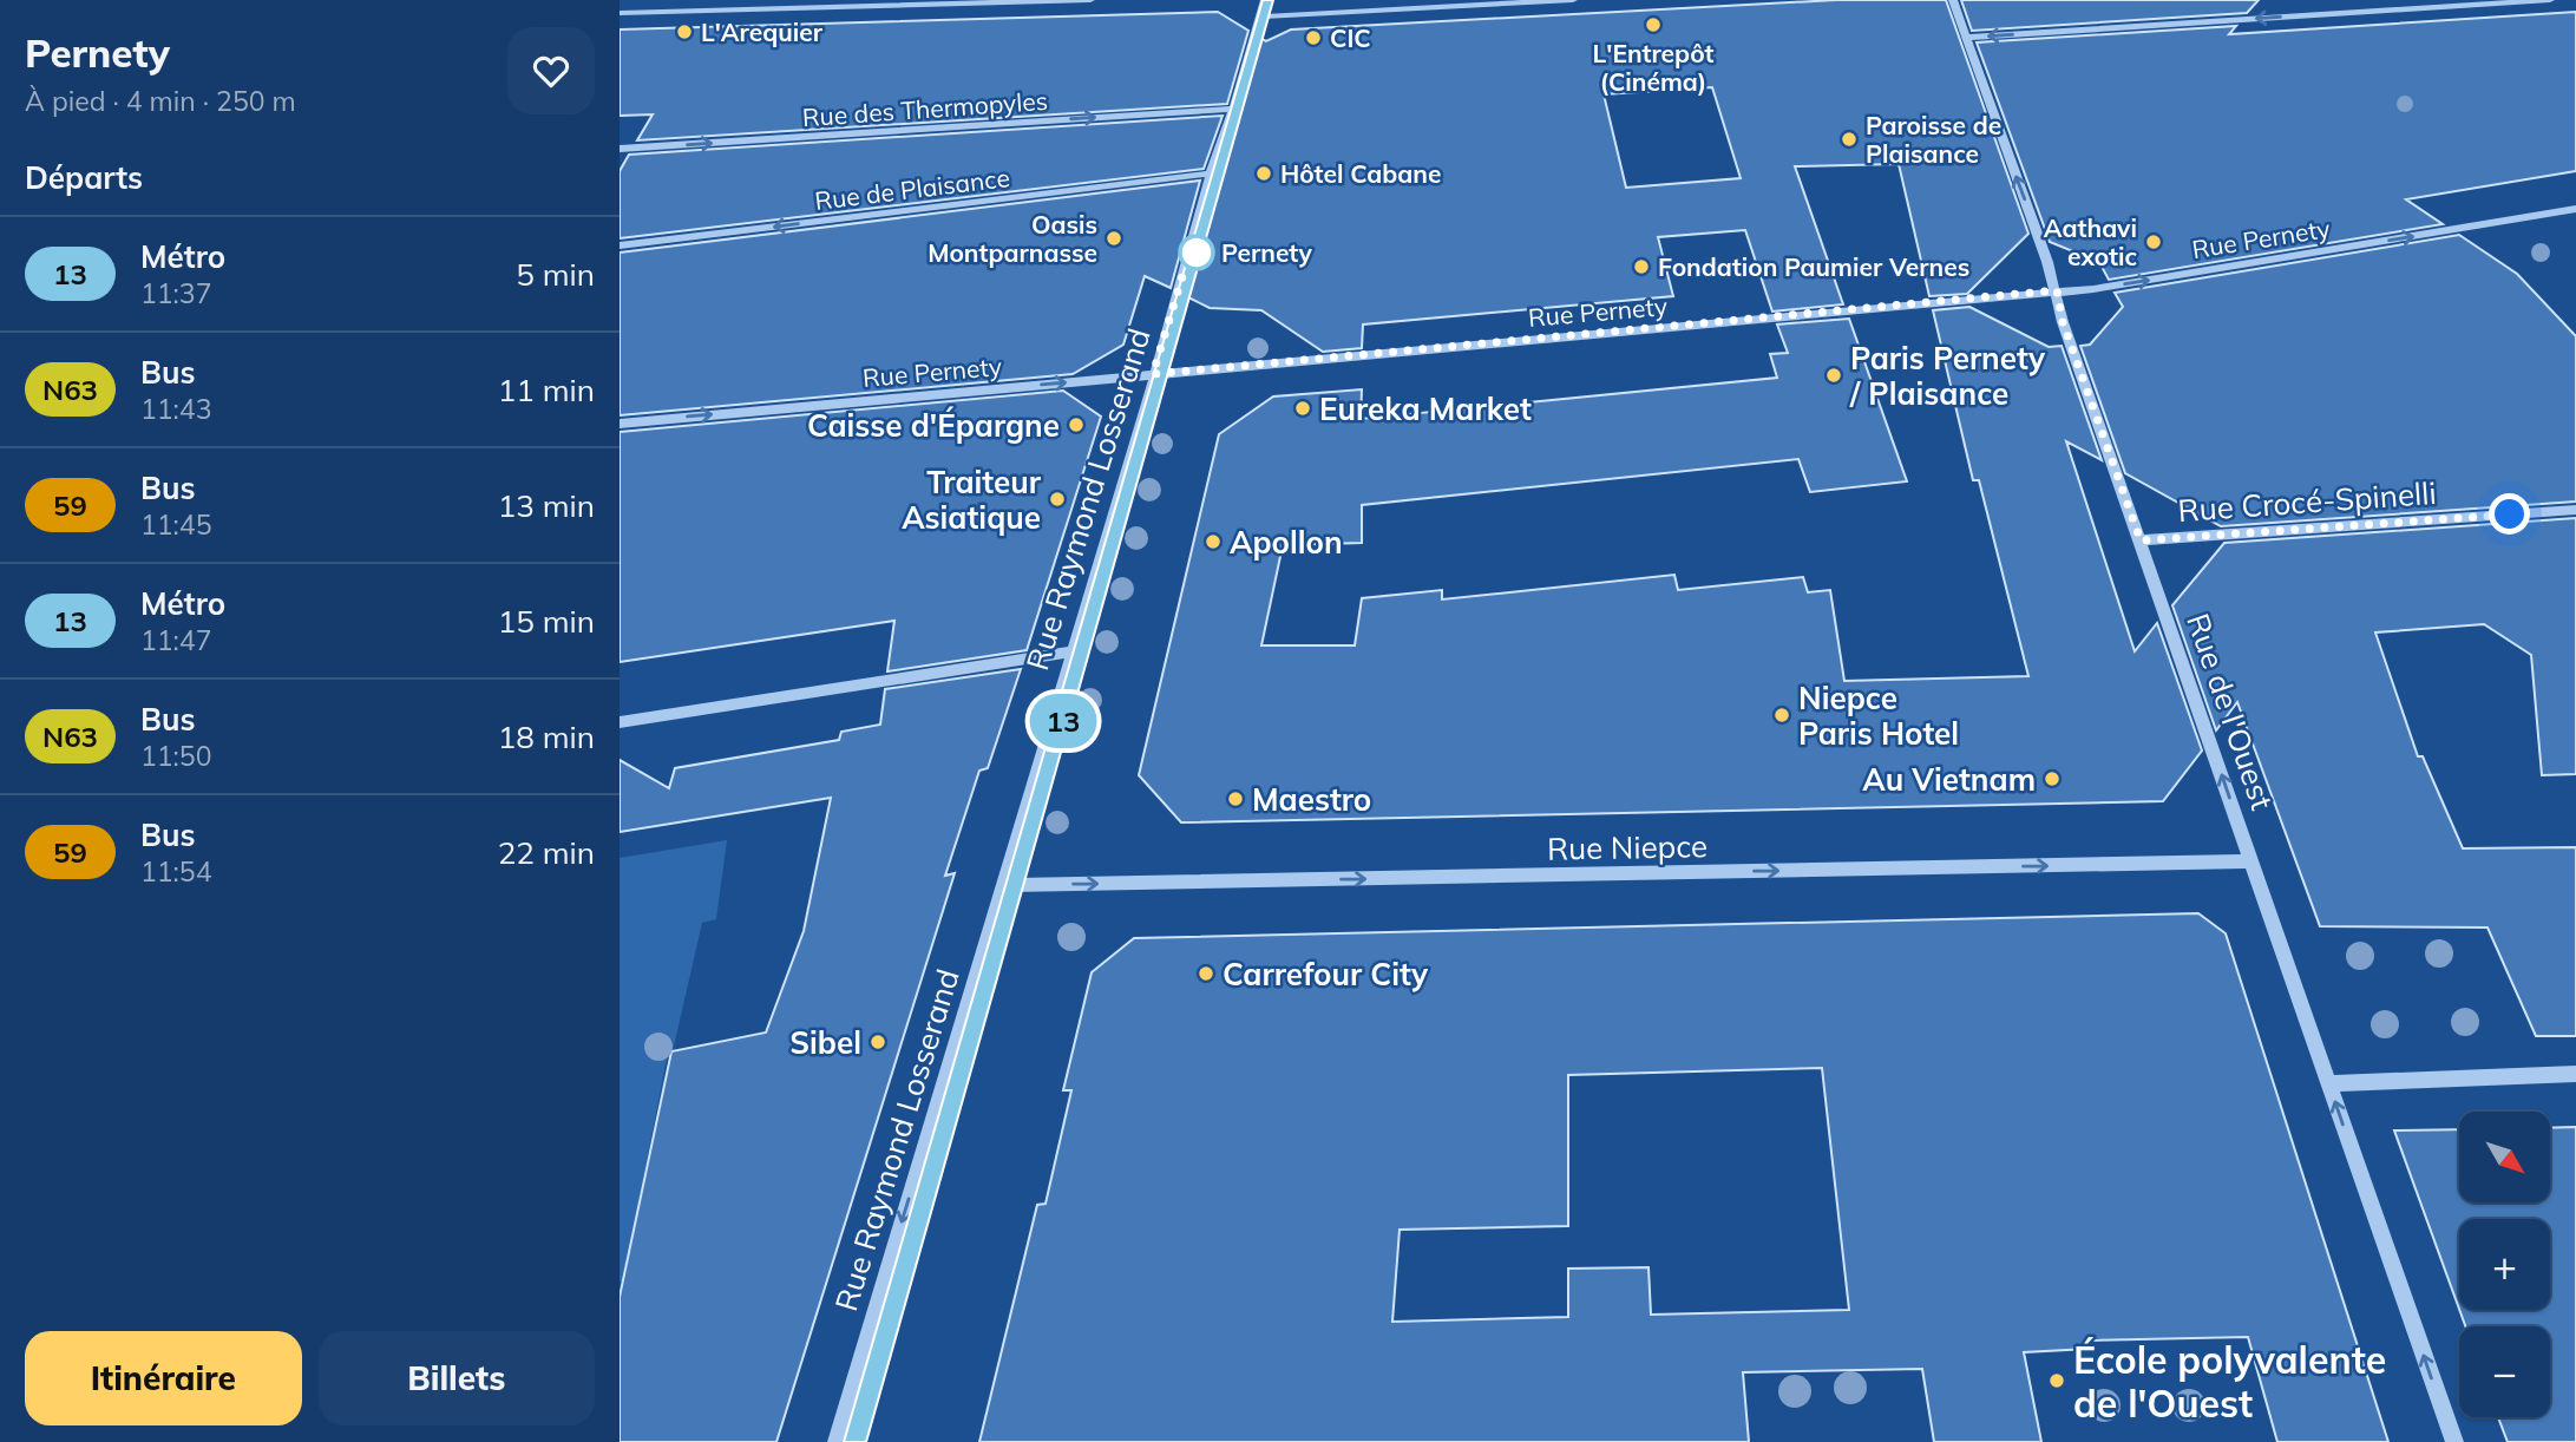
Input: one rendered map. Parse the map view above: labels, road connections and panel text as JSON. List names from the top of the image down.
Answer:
{
  "streets": {
    "street": [
      "Rue des Thermopyles",
      "Rue de Plaisance",
      "Rue Pernety",
      "Rue Raymond Losserand",
      "Rue Crocé-Spinelli",
      "Rue de l'Ouest",
      "Rue Niepce"
    ]
  },
  "crossings": [
    ["Rue des Thermopyles", "Rue Raymond Losserand"],
    ["Rue de Plaisance", "Rue Raymond Losserand"],
    ["Rue Pernety", "Rue Raymond Losserand"],
    ["Rue Pernety", "Rue de l'Ouest"],
    ["Rue Raymond Losserand", "Rue Niepce"],
    ["Rue Crocé-Spinelli", "Rue de l'Ouest"],
    ["Rue de l'Ouest", "Rue Niepce"]
  ],
  "one_way": [
    "Rue de Plaisance",
    "Rue Pernety",
    "Rue Raymond Losserand",
    "Rue de l'Ouest",
    "Rue Niepce"
  ],
  "places": [
    "L'Entrepôt (Cinéma)",
    "L'Arequier",
    "CIC",
    "Paroisse de Plaisance",
    "Hôtel Cabane",
    "Oasis Montparnasse",
    "Aathavi exotic",
    "Pernety",
    "Fondation Paumier Vernes",
    "Paris Pernety / Plaisance",
    "Eureka Market",
    "Caisse d'Épargne",
    "Traiteur Asiatique",
    "Apollon",
    "Niepce Paris Hotel",
    "Au Vietnam",
    "Maestro",
    "Carrefour City",
    "Sibel",
    "École polyvalente de l'Ouest"
  ],
  "lines": ["metro line 13"],
  "north": "bottom right",
  "page": {
    "heading": [
      ["Pernety", "À pied · 4 min · 250 m"],
      "Départs"
    ],
    "on_map": "13",
    "list": [
      {
        "mark": "13",
        "name": "Métro",
        "note": "11:37",
        "value": "5 min"
      },
      {
        "mark": "N63",
        "name": "Bus",
        "note": "11:43",
        "value": "11 min"
      },
      {
        "mark": "59",
        "name": "Bus",
        "note": "11:45",
        "value": "13 min"
      },
      {
        "mark": "13",
        "name": "Métro",
        "note": "11:47",
        "value": "15 min"
      },
      {
        "mark": "N63",
        "name": "Bus",
        "note": "11:50",
        "value": "18 min"
      },
      {
        "mark": "59",
        "name": "Bus",
        "note": "11:54",
        "value": "22 min"
      }
    ],
    "map_buttons": ["+", "−"],
    "buttons": ["Itinéraire", "Billets"]
  }
}
